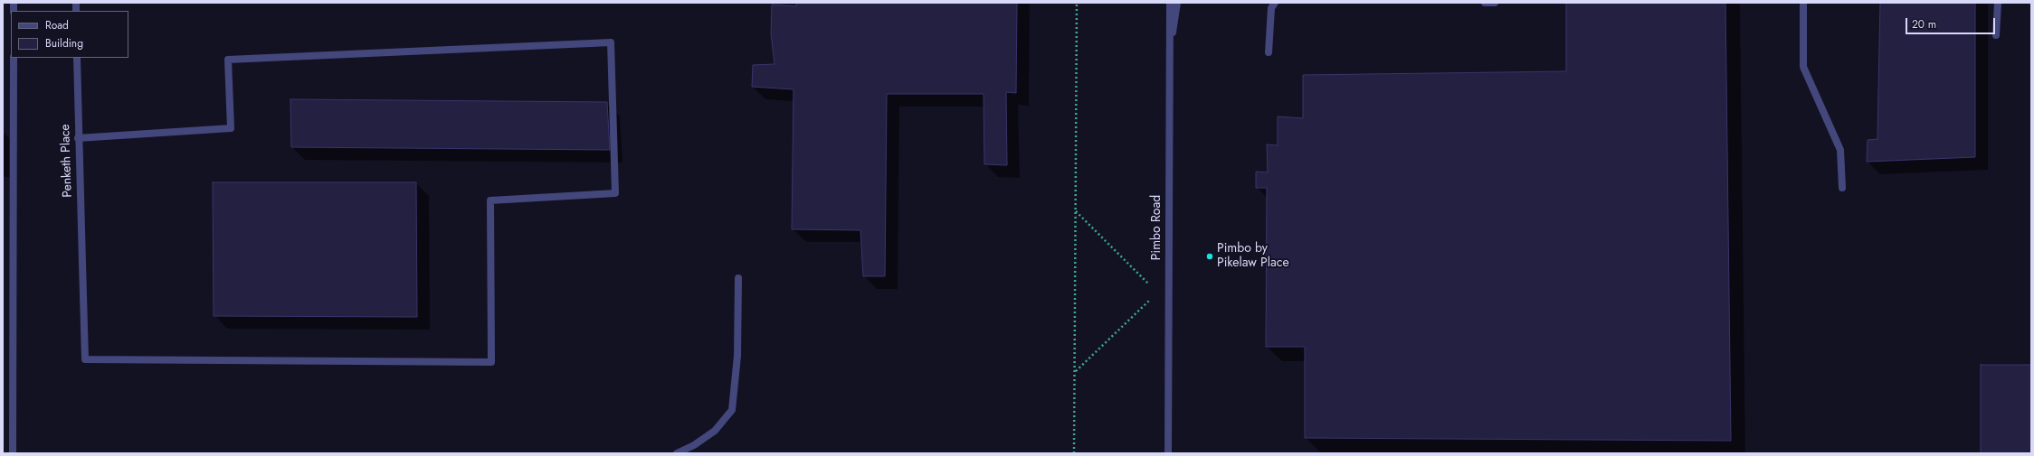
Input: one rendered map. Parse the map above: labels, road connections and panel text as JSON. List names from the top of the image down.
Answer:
{
  "streets": {
    "street": ["Penketh Place", "Pimbo Road"]
  },
  "places": ["Pimbo by Pikelaw Place"],
  "legend": ["Road", "Building"],
  "scale_bar": "20 m"
}
